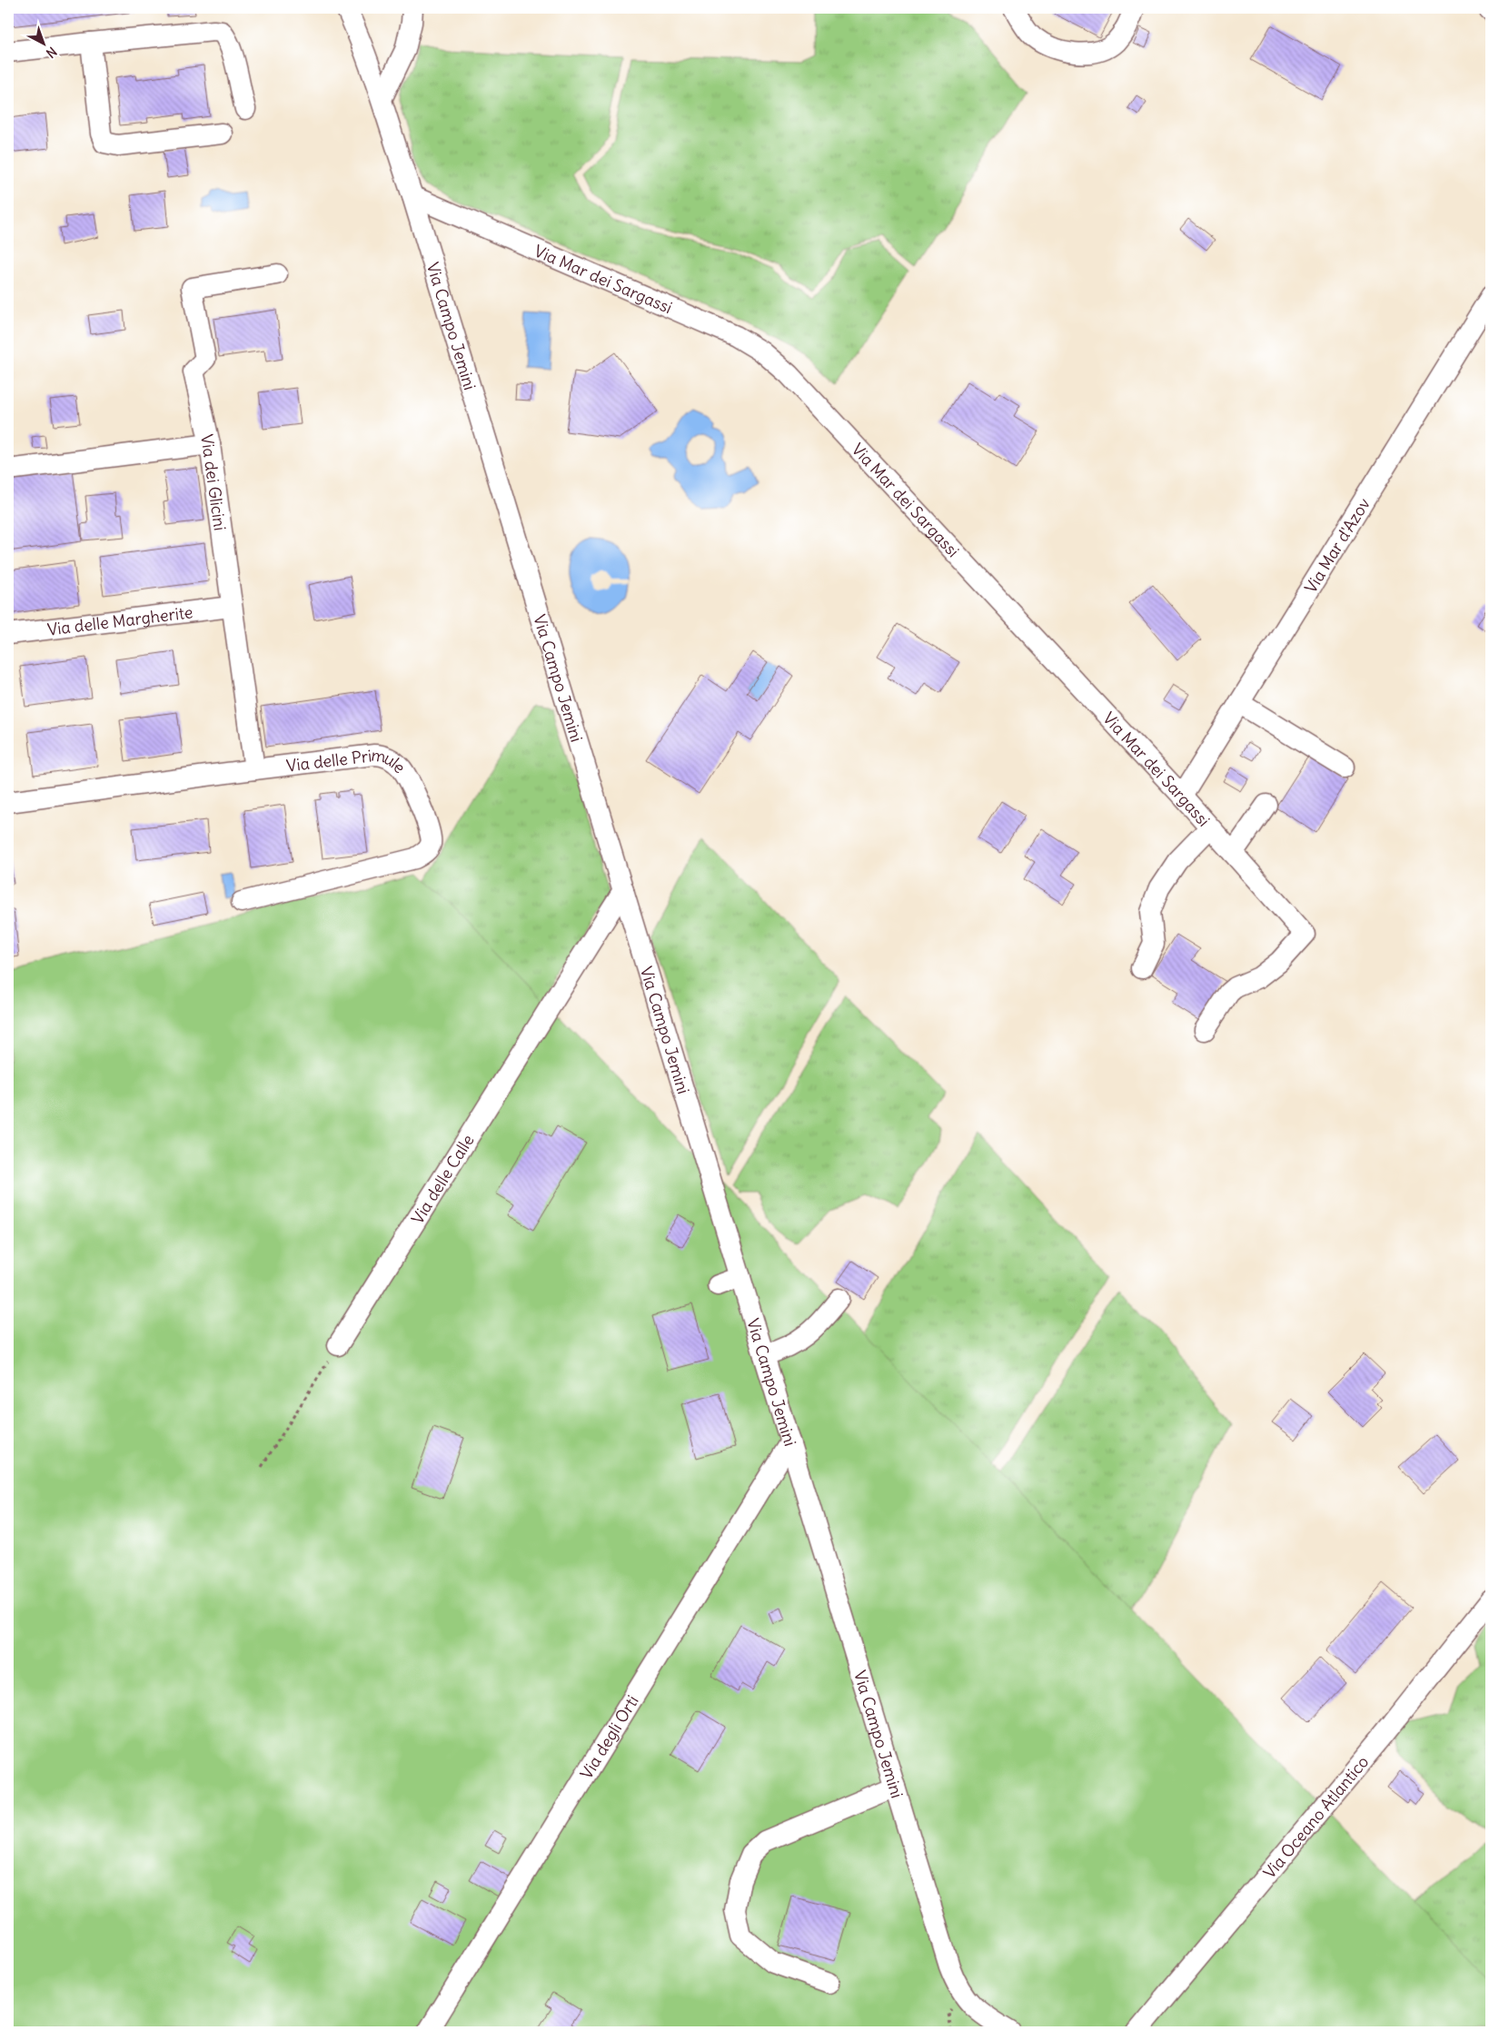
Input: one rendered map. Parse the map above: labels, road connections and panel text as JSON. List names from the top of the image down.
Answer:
{
  "streets": {
    "street": [
      "Via Mar dei Sargassi",
      "Via Campo Jemini",
      "Via dei Glicini",
      "Via Mar d'Azov",
      "Via delle Margherite",
      "Via delle Primule",
      "Via delle Calle",
      "Via degli Orti",
      "Via Oceano Atlantico"
    ]
  },
  "crossings": [
    ["Via Mar dei Sargassi", "Via Campo Jemini"],
    ["Via Mar dei Sargassi", "Via Mar d'Azov"],
    ["Via Campo Jemini", "Via delle Calle"],
    ["Via Campo Jemini", "Via degli Orti"],
    ["Via dei Glicini", "Via delle Margherite"],
    ["Via dei Glicini", "Via delle Primule"]
  ],
  "north": "bottom right"
}
